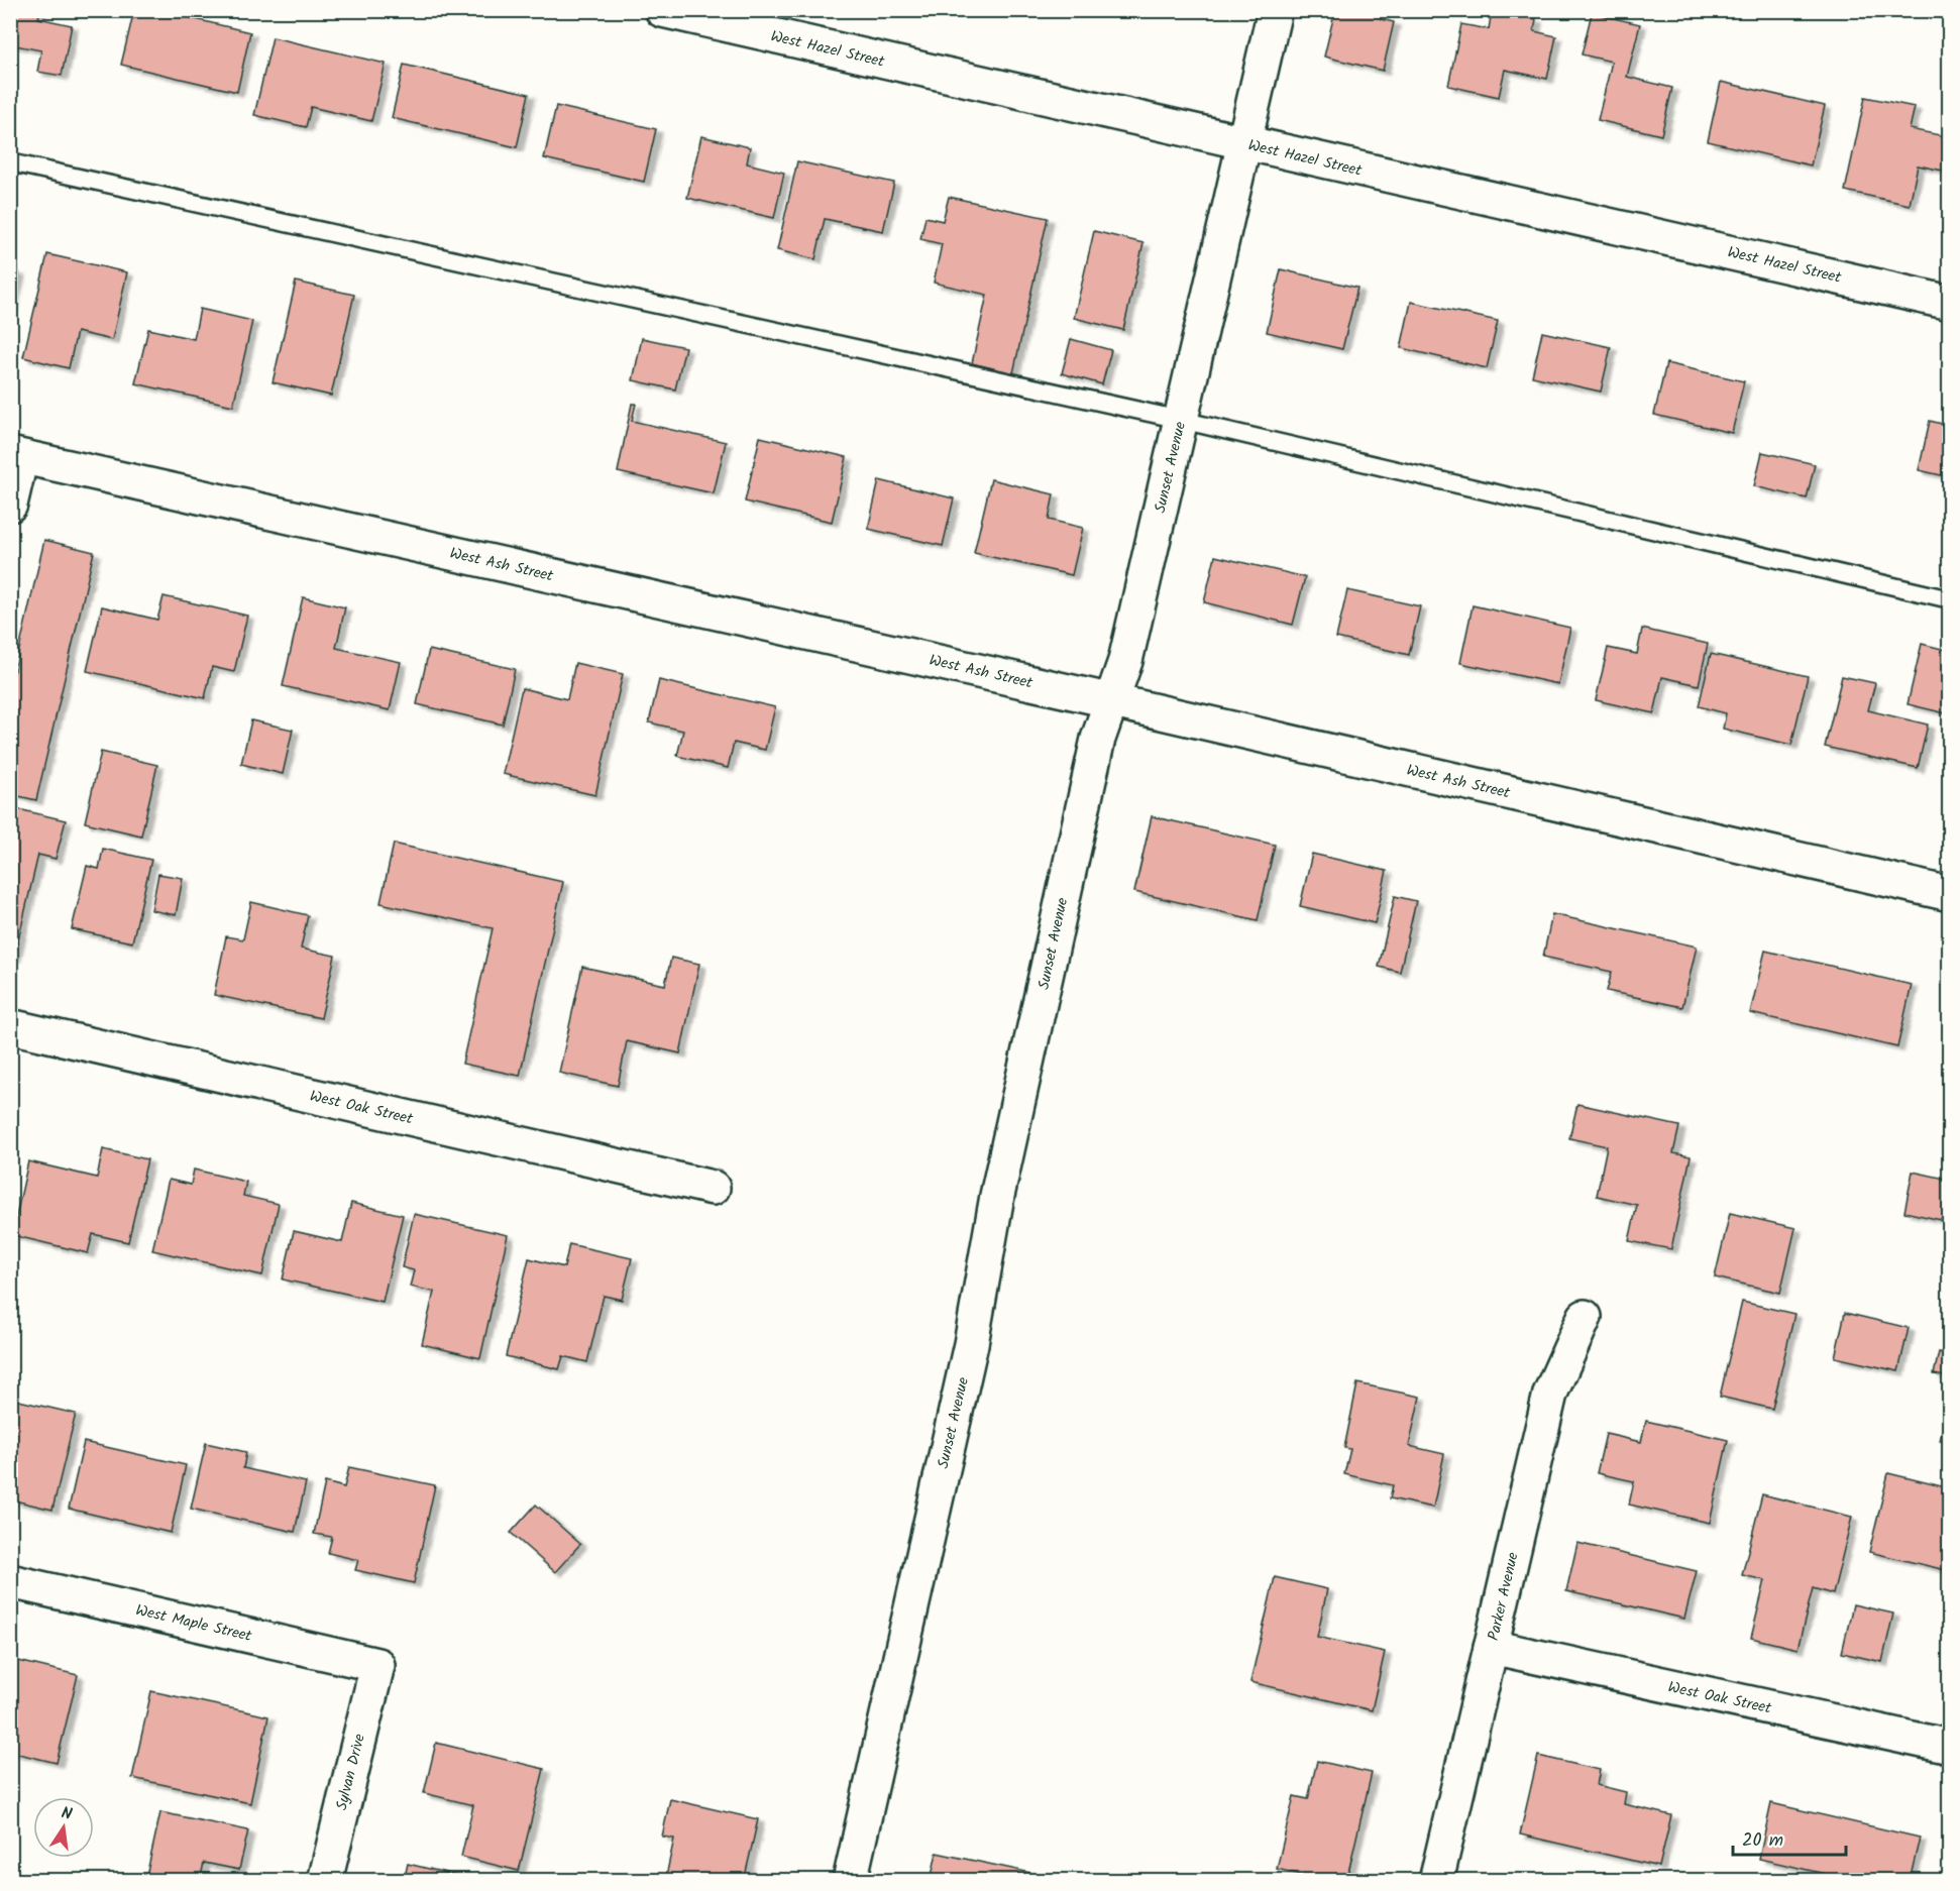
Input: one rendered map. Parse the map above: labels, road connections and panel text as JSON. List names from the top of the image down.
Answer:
{
  "streets": {
    "street": [
      "West Hazel Street",
      "Sunset Avenue",
      "West Ash Street",
      "West Oak Street",
      "Parker Avenue",
      "West Maple Street",
      "Sylvan Drive"
    ]
  },
  "crossings": [
    ["West Hazel Street", "Sunset Avenue"],
    ["Sunset Avenue", "West Ash Street"],
    ["West Oak Street", "Parker Avenue"],
    ["West Maple Street", "Sylvan Drive"]
  ],
  "scale_bar": "20 m",
  "north": "top"
}
